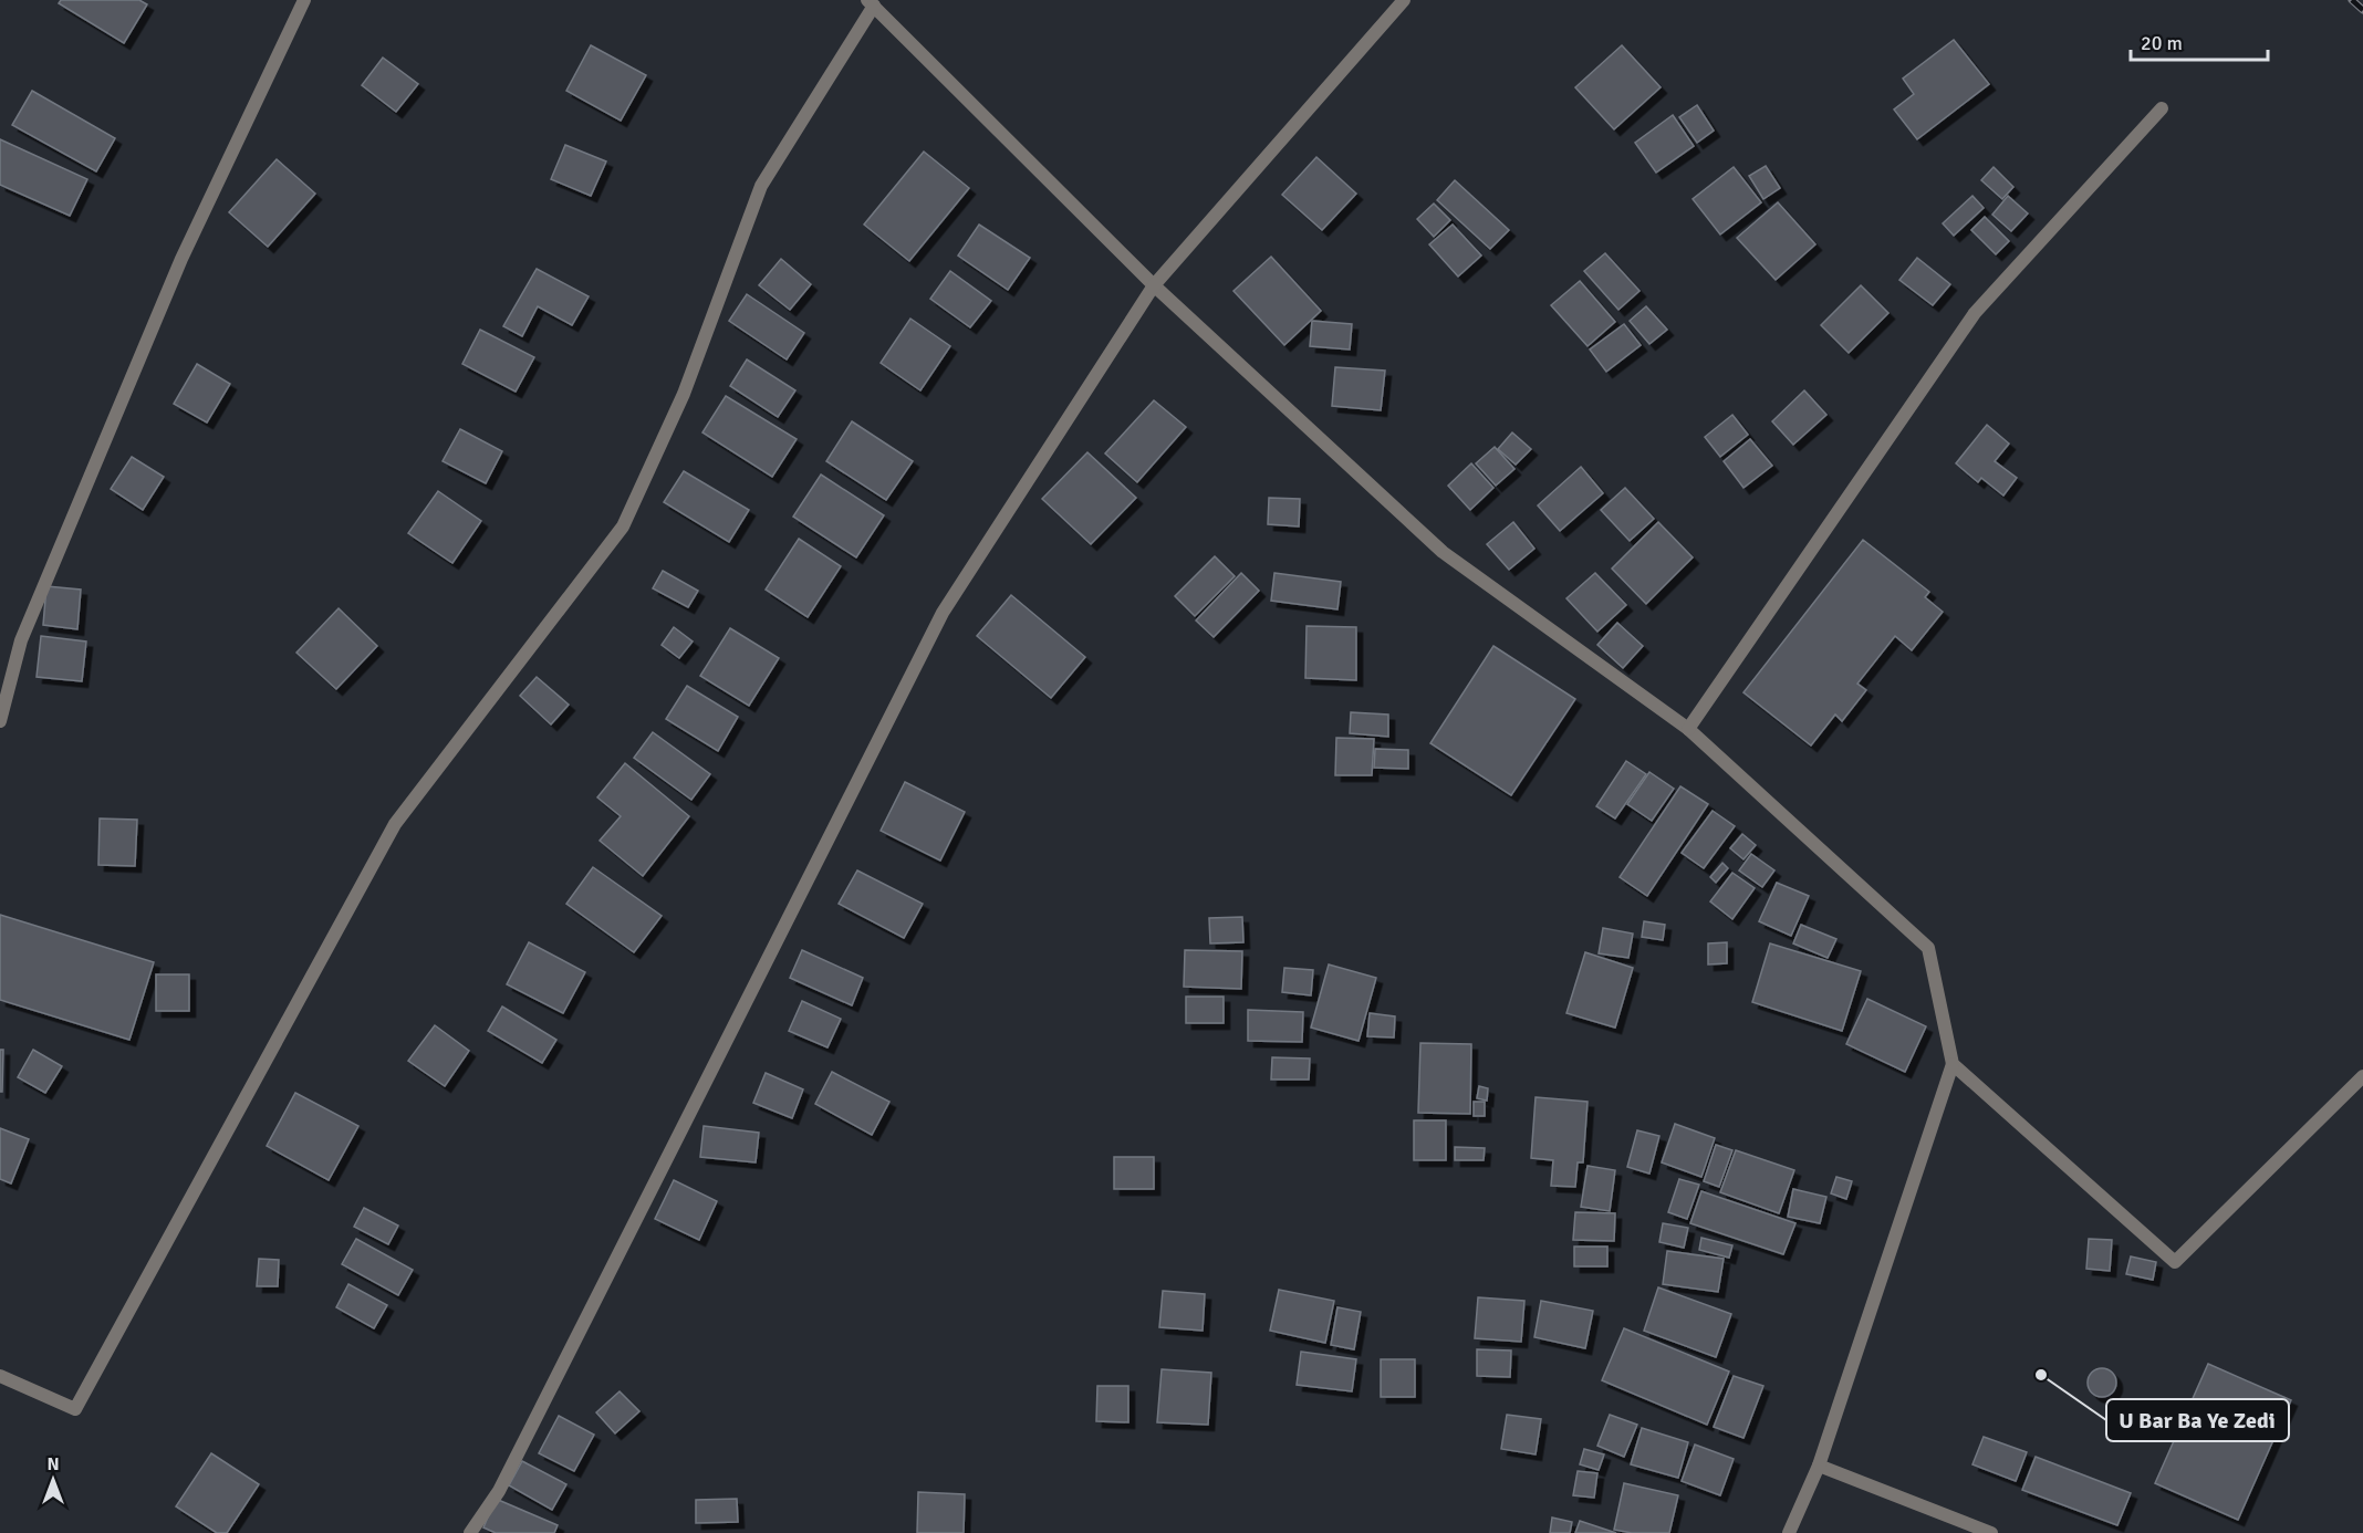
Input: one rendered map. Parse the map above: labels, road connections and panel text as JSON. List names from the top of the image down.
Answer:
{
  "places": ["U Bar Ba Ye Zedi"],
  "scale_bar": "20 m",
  "north": "top"
}
